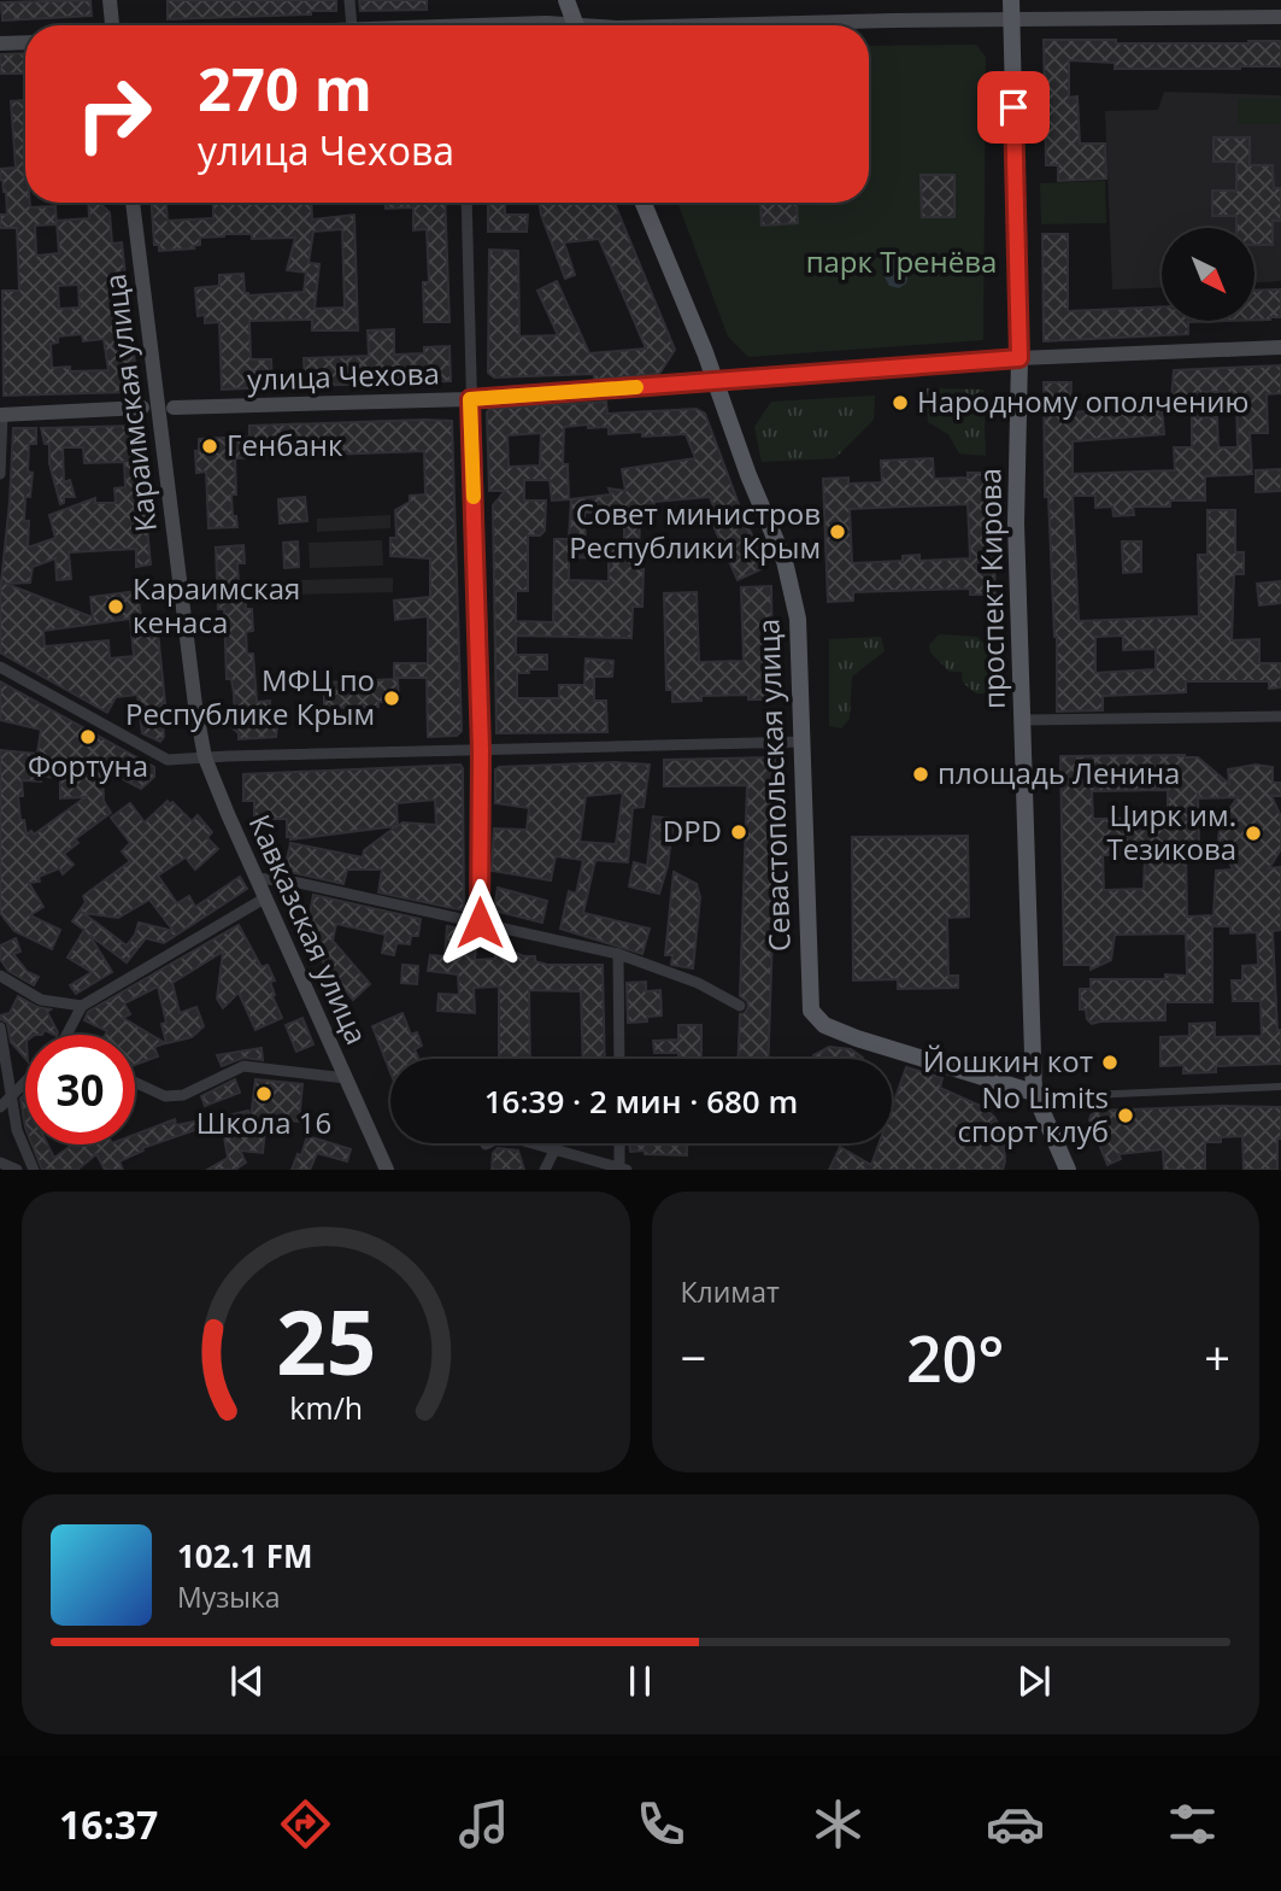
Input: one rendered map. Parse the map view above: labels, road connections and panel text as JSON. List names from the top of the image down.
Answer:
{
  "streets": {
    "main road": [
      "улица Чехова",
      "Караимская улица",
      "проспект Кирова",
      "Севастопольская улица",
      "Кавказская улица"
    ]
  },
  "crossings": [
    ["улица Чехова", "проспект Кирова"],
    ["улица Чехова", "Севастопольская улица"],
    ["Караимская улица", "Кавказская улица"],
    ["проспект Кирова", "Севастопольская улица"]
  ],
  "parks": ["парк Тренёва"],
  "places": [
    "Народному ополчению",
    "Генбанк",
    "Совет министров Республики Крым",
    "Караимская кенаса",
    "МФЦ по Республике Крым",
    "Фортуна",
    "площадь Ленина",
    "DPD",
    "Цирк им. Тезикова",
    "Йошкин кот",
    "Школа 16",
    "No Limits спорт клуб"
  ],
  "north": "bottom right",
  "page": {
    "turn": ["270 m", "улица Чехова"],
    "limit": "30",
    "trip": "16:39 · 2 мин · 680 m",
    "tile": "Климат",
    "heat": ["−", "20°", "+"],
    "song": ["102.1 FM", "Музыка"],
    "tabs": "16:37",
    "gauge": ["25", "km/h"]
  }
}
